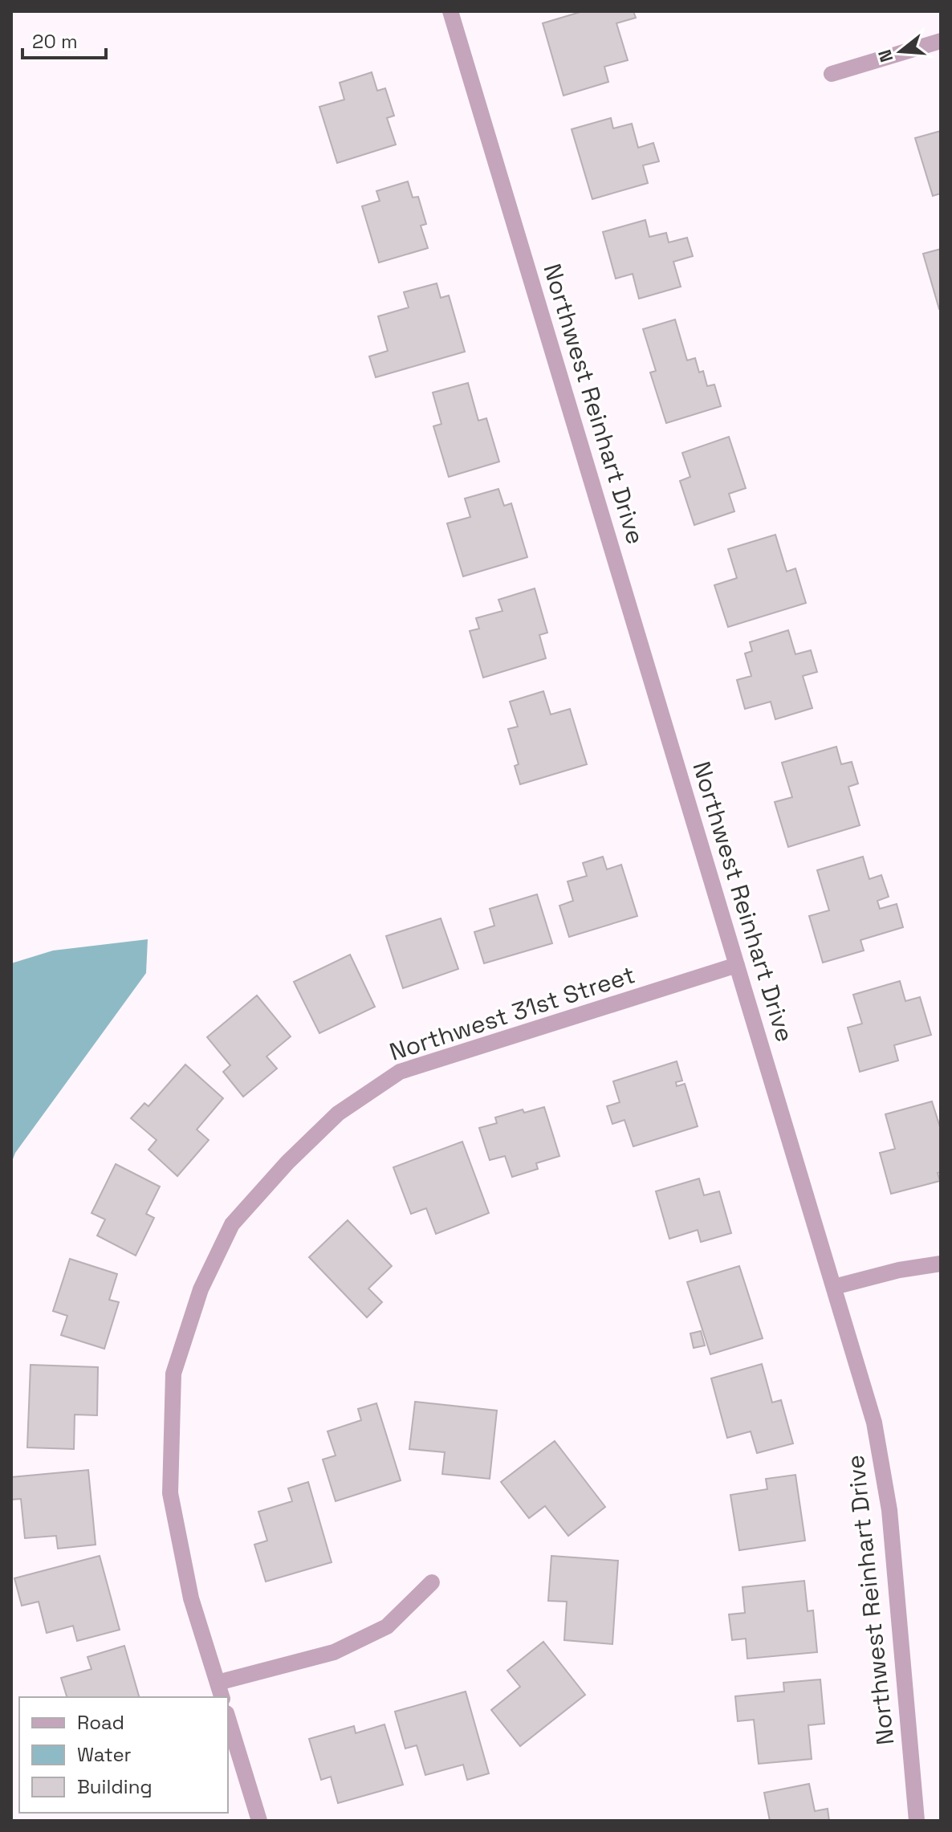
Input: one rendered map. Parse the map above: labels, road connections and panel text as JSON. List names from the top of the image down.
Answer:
{
  "streets": {
    "street": ["Northwest Reinhart Drive", "Northwest 31st Street"]
  },
  "crossings": [
    ["Northwest Reinhart Drive", "Northwest 31st Street"]
  ],
  "legend": ["Road", "Water", "Building"],
  "scale_bar": "20 m",
  "north": "left"
}
